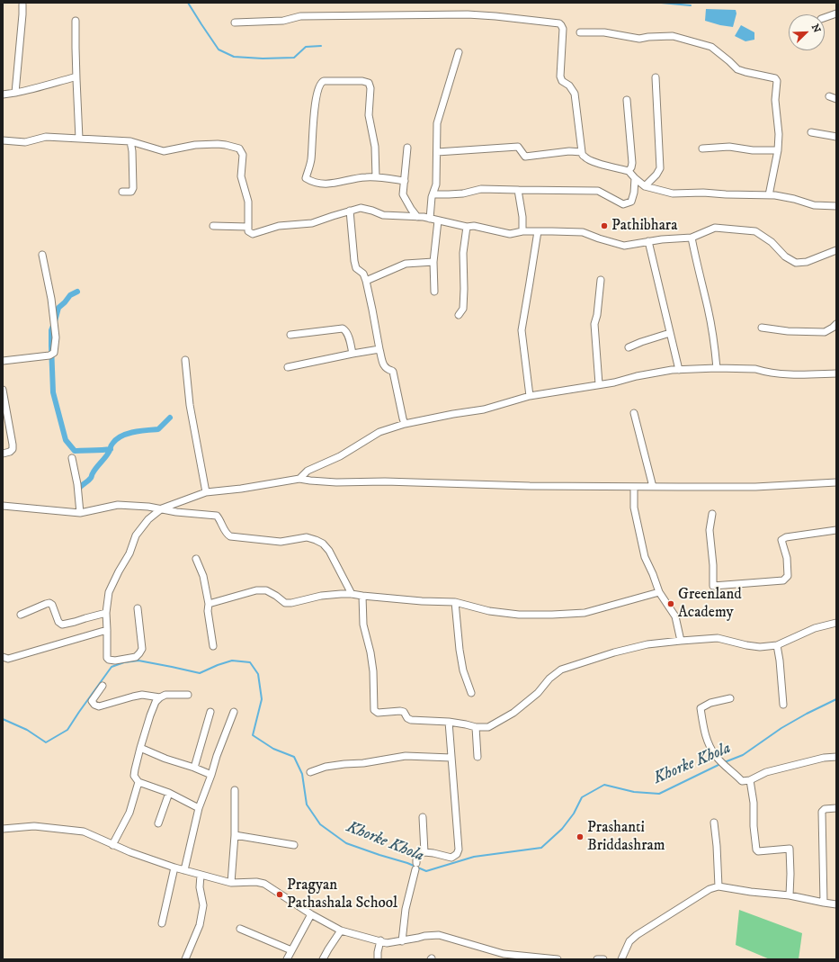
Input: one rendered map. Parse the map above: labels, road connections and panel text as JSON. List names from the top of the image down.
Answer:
{
  "water": ["Khorke Khola"],
  "places": [
    "Pathibhara",
    "Greenland Academy",
    "Prashanti Briddashram",
    "Pragyan Pathashala School"
  ],
  "north": "top right"
}
